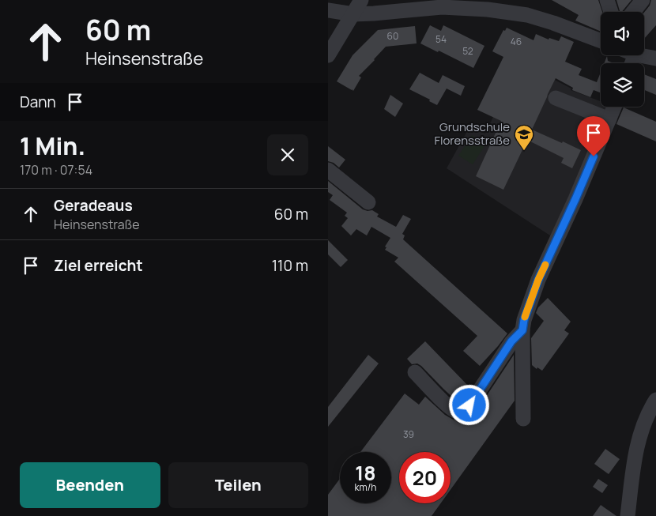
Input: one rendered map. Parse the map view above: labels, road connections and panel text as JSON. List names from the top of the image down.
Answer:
{
  "places": {
    "school or university": ["Grundschule Florensstraße"]
  },
  "house_numbers": [
    "60",
    "54",
    "46",
    "52",
    "39"
  ],
  "page": {
    "turn": ["60 m", "Heinsenstraße"],
    "then": "Dann",
    "heading": ["1 Min.", "170 m · 07:54"],
    "list": [
      {
        "name": "Geradeaus",
        "note": "Heinsenstraße",
        "value": "60 m"
      },
      {
        "name": "Ziel erreicht",
        "value": "110 m"
      }
    ],
    "speed": "18 km/h",
    "limit": "20",
    "buttons": ["Beenden", "Teilen"]
  }
}
